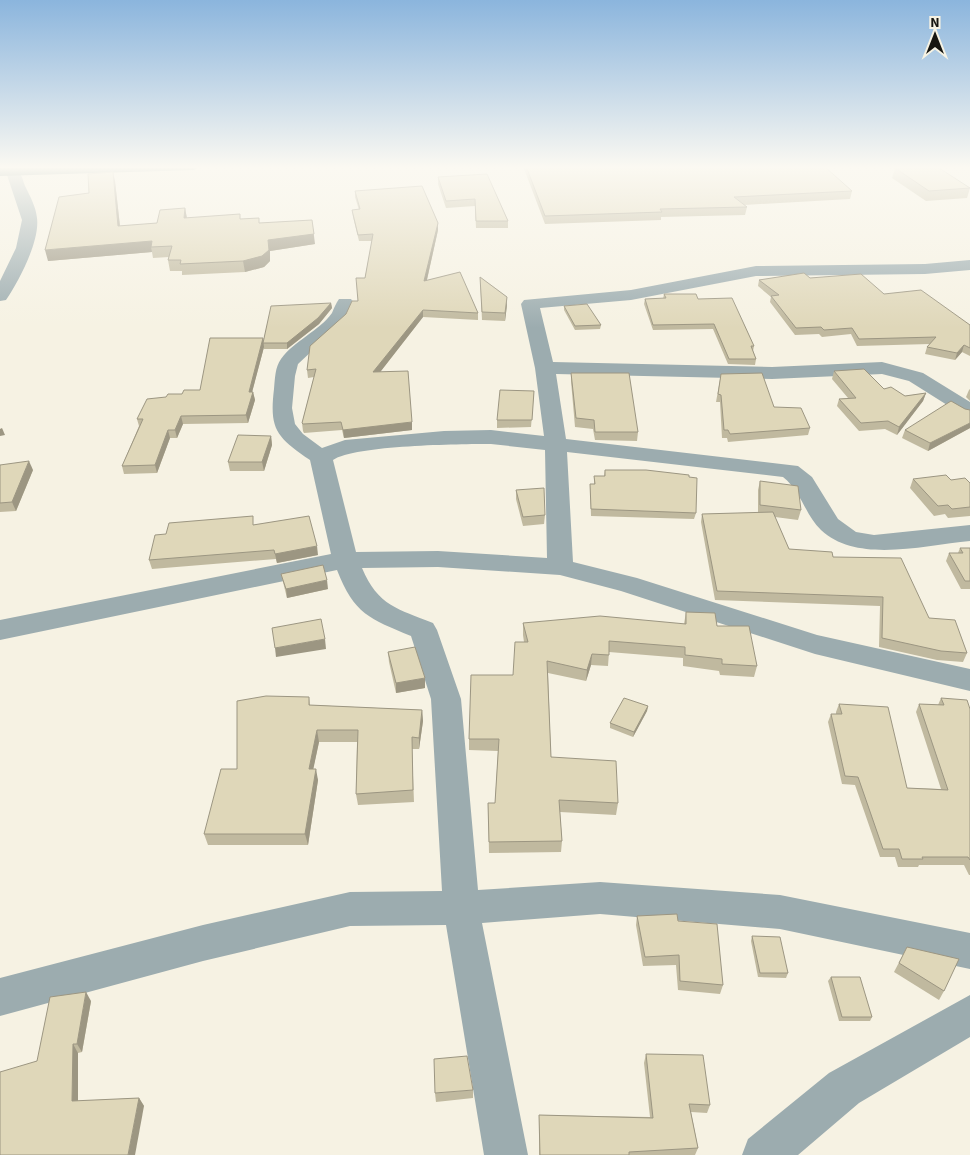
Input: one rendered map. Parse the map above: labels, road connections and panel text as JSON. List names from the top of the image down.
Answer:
{
  "north": "top"
}
